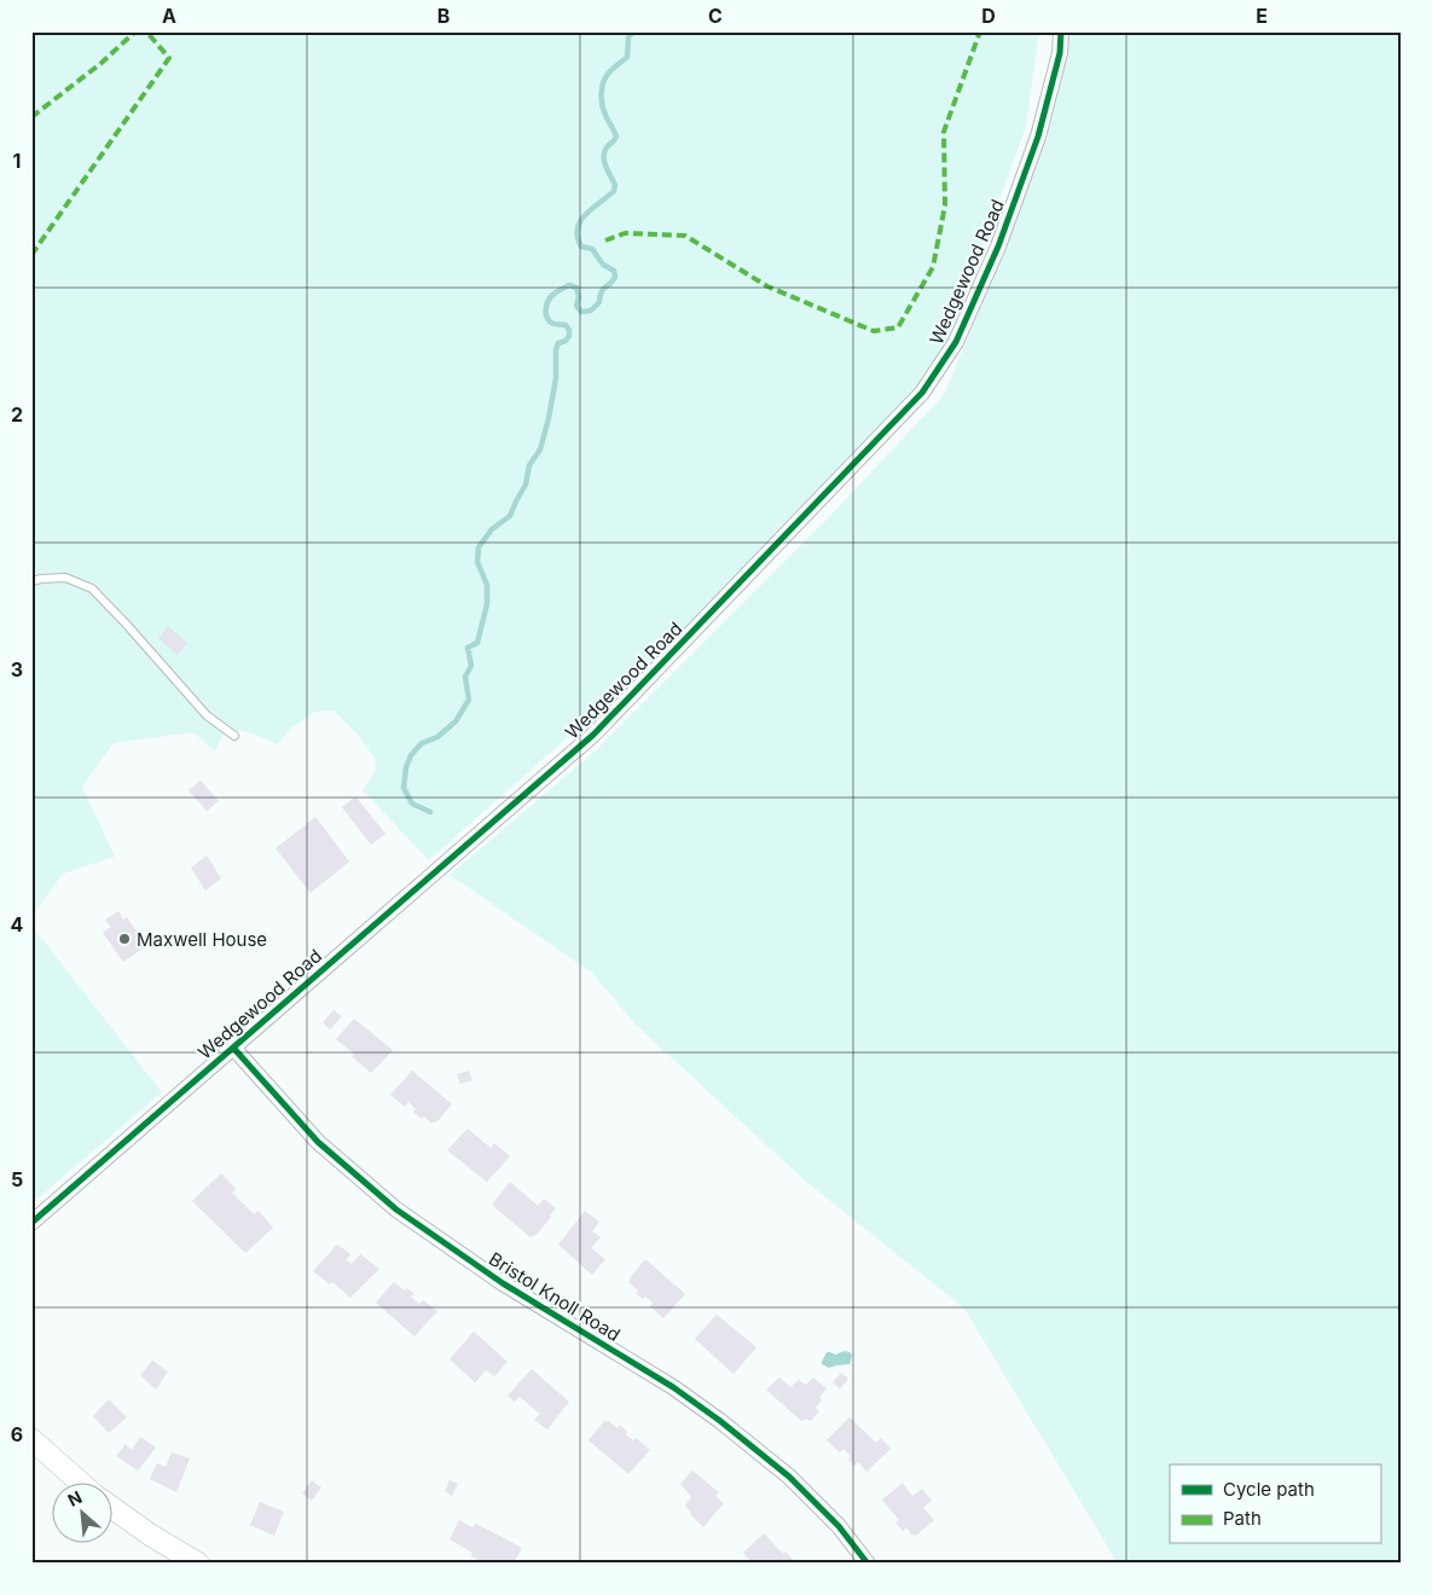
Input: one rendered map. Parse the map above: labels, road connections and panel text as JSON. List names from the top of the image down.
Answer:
{
  "streets": {
    "street": ["Wedgewood Road", "Bristol Knoll Road"]
  },
  "crossings": [
    ["Wedgewood Road", "Bristol Knoll Road"]
  ],
  "places": ["Maxwell House"],
  "legend": ["Cycle path", "Path"],
  "north": "top left",
  "grid": {
    "columns": [
      "A",
      "B",
      "C",
      "D",
      "E"
    ],
    "rows": [
      "1",
      "2",
      "3",
      "4",
      "5",
      "6"
    ]
  }
}
